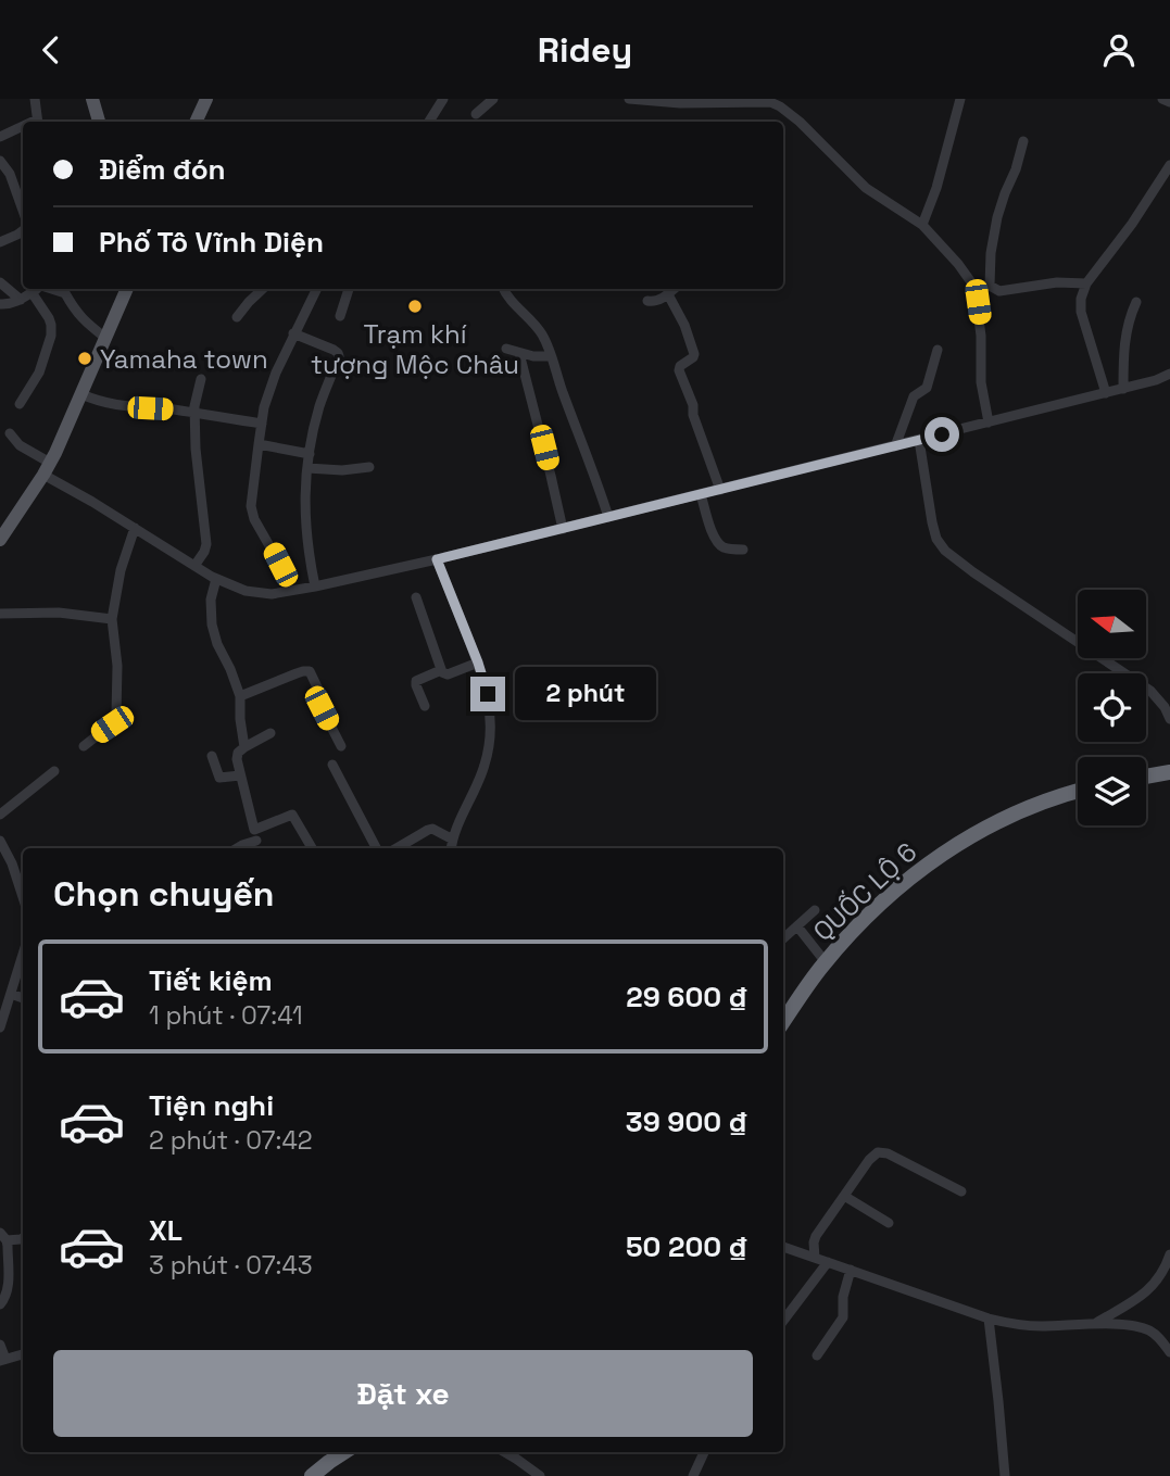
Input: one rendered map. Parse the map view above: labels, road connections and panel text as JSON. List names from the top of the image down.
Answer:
{
  "streets": {
    "highway": ["QUỐC LỘ 6"]
  },
  "places": ["Trạm khí tượng Mộc Châu", "Yamaha town"],
  "north": "left",
  "page": {
    "header": "Ridey",
    "banner": ["Điểm đón", "Phố Tô Vĩnh Diện"],
    "bubble": "2 phút",
    "heading": "Chọn chuyến",
    "list": [
      {
        "name": "Tiết kiệm",
        "note": "1 phút · 07:41",
        "value": "29 600 ₫"
      },
      {
        "name": "Tiện nghi",
        "note": "2 phút · 07:42",
        "value": "39 900 ₫"
      },
      {
        "name": "XL",
        "note": "3 phút · 07:43",
        "value": "50 200 ₫"
      }
    ],
    "buttons": "Đặt xe"
  }
}
